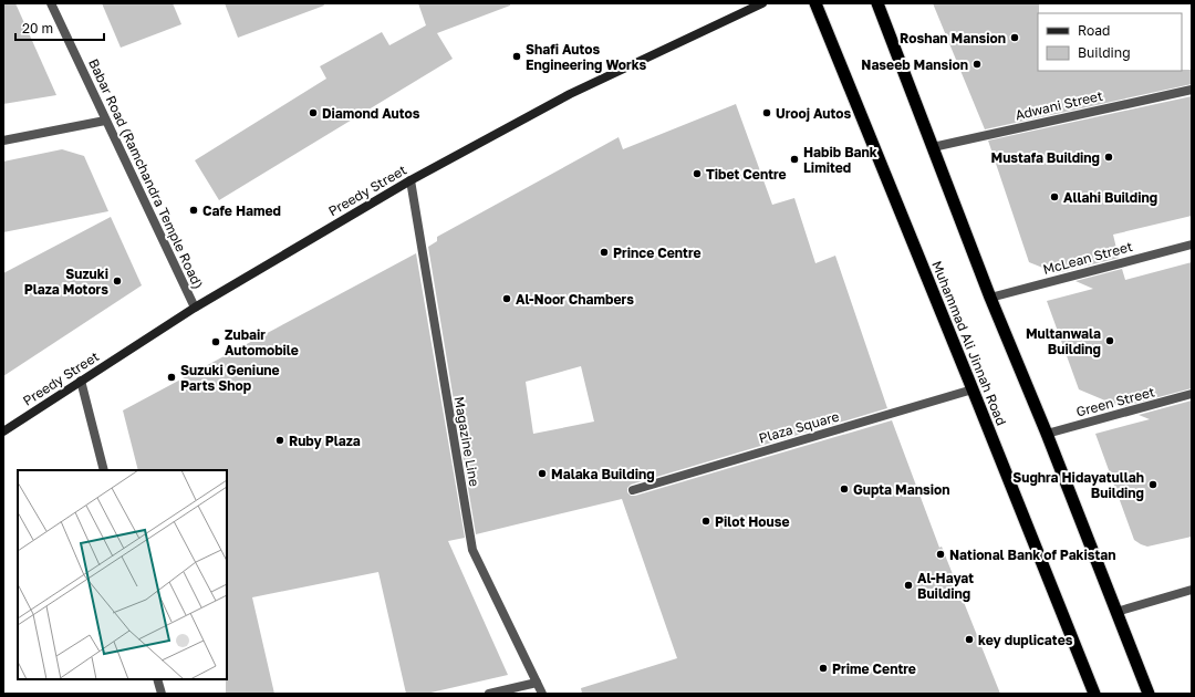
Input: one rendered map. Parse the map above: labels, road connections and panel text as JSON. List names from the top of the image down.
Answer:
{
  "streets": {
    "highway": ["Muhammad Ali Jinnah Road"],
    "main road": ["Preedy Street"],
    "street": [
      "Adwani Street",
      "Babar Road (Ramchandra Temple Road)",
      "McLean Street",
      "Green Street",
      "Plaza Square",
      "Magazine Line"
    ]
  },
  "crossings": [
    ["Babar Road (Ramchandra Temple Road)", "Preedy Street"],
    ["Preedy Street", "Magazine Line"],
    ["Muhammad Ali Jinnah Road", "Plaza Square"]
  ],
  "places": [
    "Roshan Mansion",
    "Shafi Autos Engineering Works",
    "Naseeb Mansion",
    "Diamond Autos",
    "Urooj Autos",
    "Mustafa Building",
    "Habib Bank Limited",
    "Tibet Centre",
    "Allahi Building",
    "Cafe Hamed",
    "Prince Centre",
    "Suzuki Plaza Motors",
    "Al-Noor Chambers",
    "Multanwala Building",
    "Zubair Automobile",
    "Suzuki Geniune Parts Shop",
    "Ruby Plaza",
    "Malaka Building",
    "Sughra Hidayatullah Building",
    "Gupta Mansion",
    "Pilot House",
    "National Bank of Pakistan",
    "Al-Hayat Building",
    "key duplicates",
    "Prime Centre"
  ],
  "legend": ["Road", "Building"],
  "scale_bar": "20 m"
}
